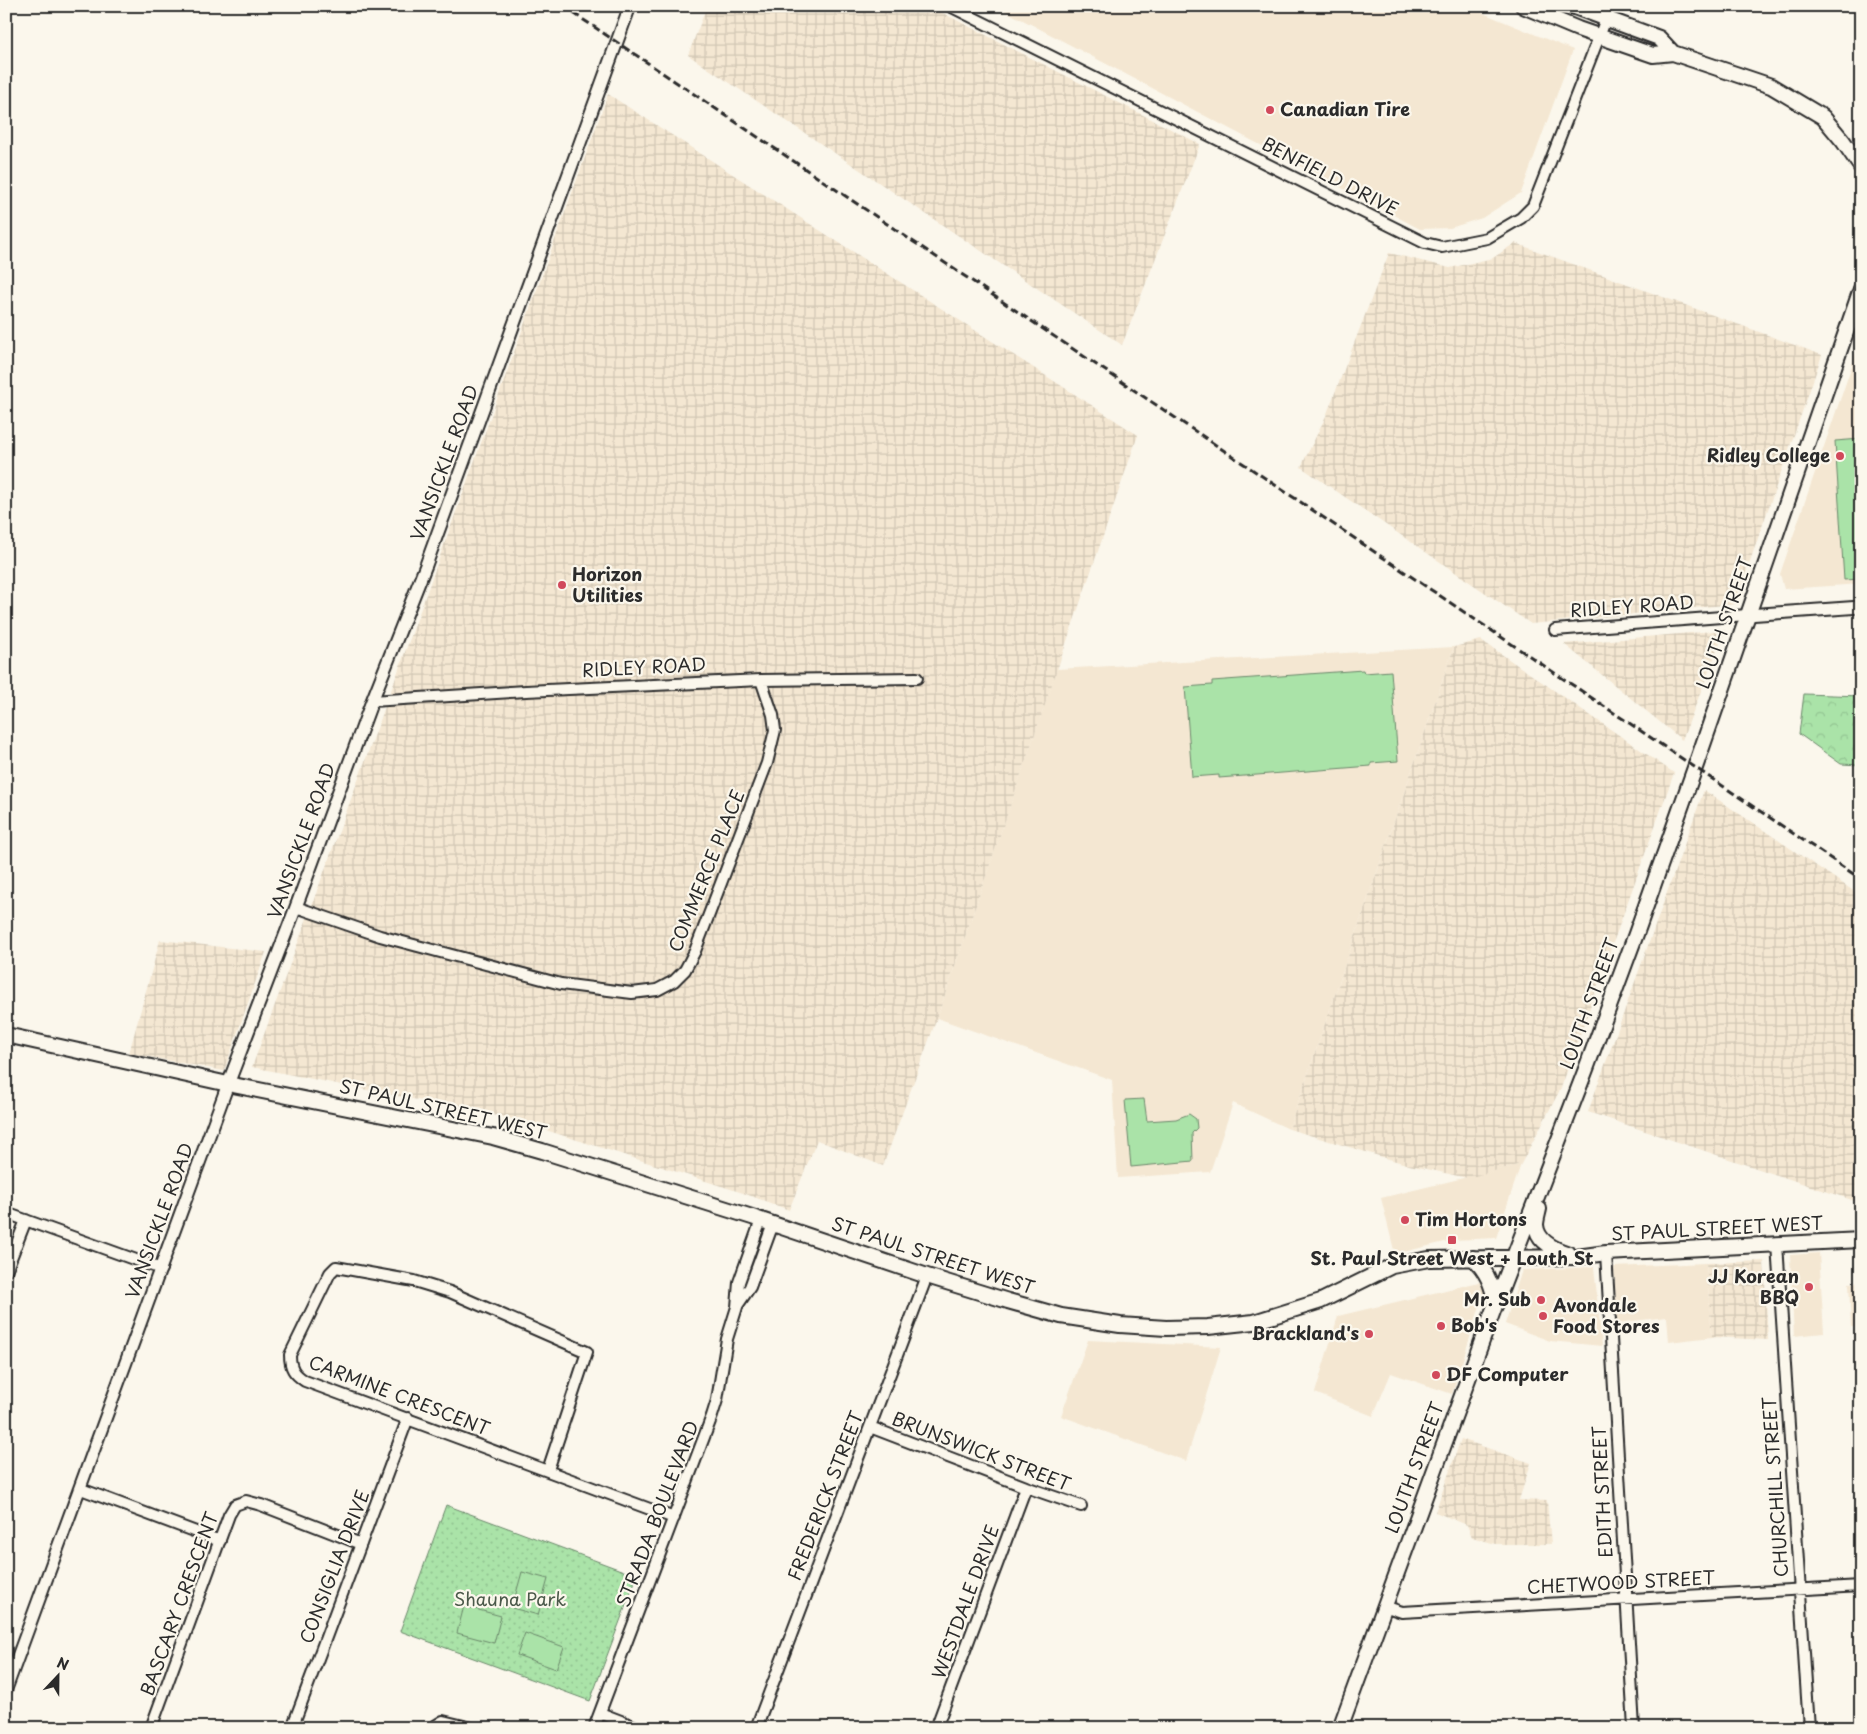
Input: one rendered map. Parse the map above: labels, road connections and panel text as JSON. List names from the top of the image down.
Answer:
{
  "streets": {
    "main road": ["LOUTH STREET", "ST PAUL STREET WEST"],
    "street": [
      "BENFIELD DRIVE",
      "VANSICKLE ROAD",
      "RIDLEY ROAD",
      "COMMERCE PLACE",
      "CARMINE CRESCENT",
      "BRUNSWICK STREET",
      "CHURCHILL STREET",
      "EDITH STREET",
      "FREDERICK STREET",
      "STRADA BOULEVARD",
      "CONSIGLIA DRIVE",
      "CHETWOOD STREET",
      "WESTDALE DRIVE",
      "BASCARY CRESCENT"
    ]
  },
  "crossings": [
    ["VANSICKLE ROAD", "RIDLEY ROAD"],
    ["VANSICKLE ROAD", "COMMERCE PLACE"],
    ["VANSICKLE ROAD", "ST PAUL STREET WEST"],
    ["RIDLEY ROAD", "LOUTH STREET"],
    ["RIDLEY ROAD", "COMMERCE PLACE"],
    ["LOUTH STREET", "ST PAUL STREET WEST"],
    ["LOUTH STREET", "CHETWOOD STREET"],
    ["ST PAUL STREET WEST", "CHURCHILL STREET"],
    ["ST PAUL STREET WEST", "EDITH STREET"],
    ["ST PAUL STREET WEST", "FREDERICK STREET"],
    ["ST PAUL STREET WEST", "STRADA BOULEVARD"],
    ["CARMINE CRESCENT", "STRADA BOULEVARD"],
    ["CARMINE CRESCENT", "CONSIGLIA DRIVE"],
    ["BRUNSWICK STREET", "FREDERICK STREET"],
    ["BRUNSWICK STREET", "WESTDALE DRIVE"],
    ["CHURCHILL STREET", "CHETWOOD STREET"],
    ["EDITH STREET", "CHETWOOD STREET"],
    ["CONSIGLIA DRIVE", "BASCARY CRESCENT"]
  ],
  "parks": ["Shauna Park"],
  "places": {
    "other": [
      "Canadian Tire",
      "Ridley College",
      "Horizon Utilities",
      "Tim Hortons",
      "JJ Korean BBQ",
      "Mr. Sub",
      "Avondale Food Stores",
      "Bob's",
      "Brackland's",
      "DF Computer"
    ],
    "transit": ["St. Paul Street West + Louth St"]
  },
  "north": "top"
}
